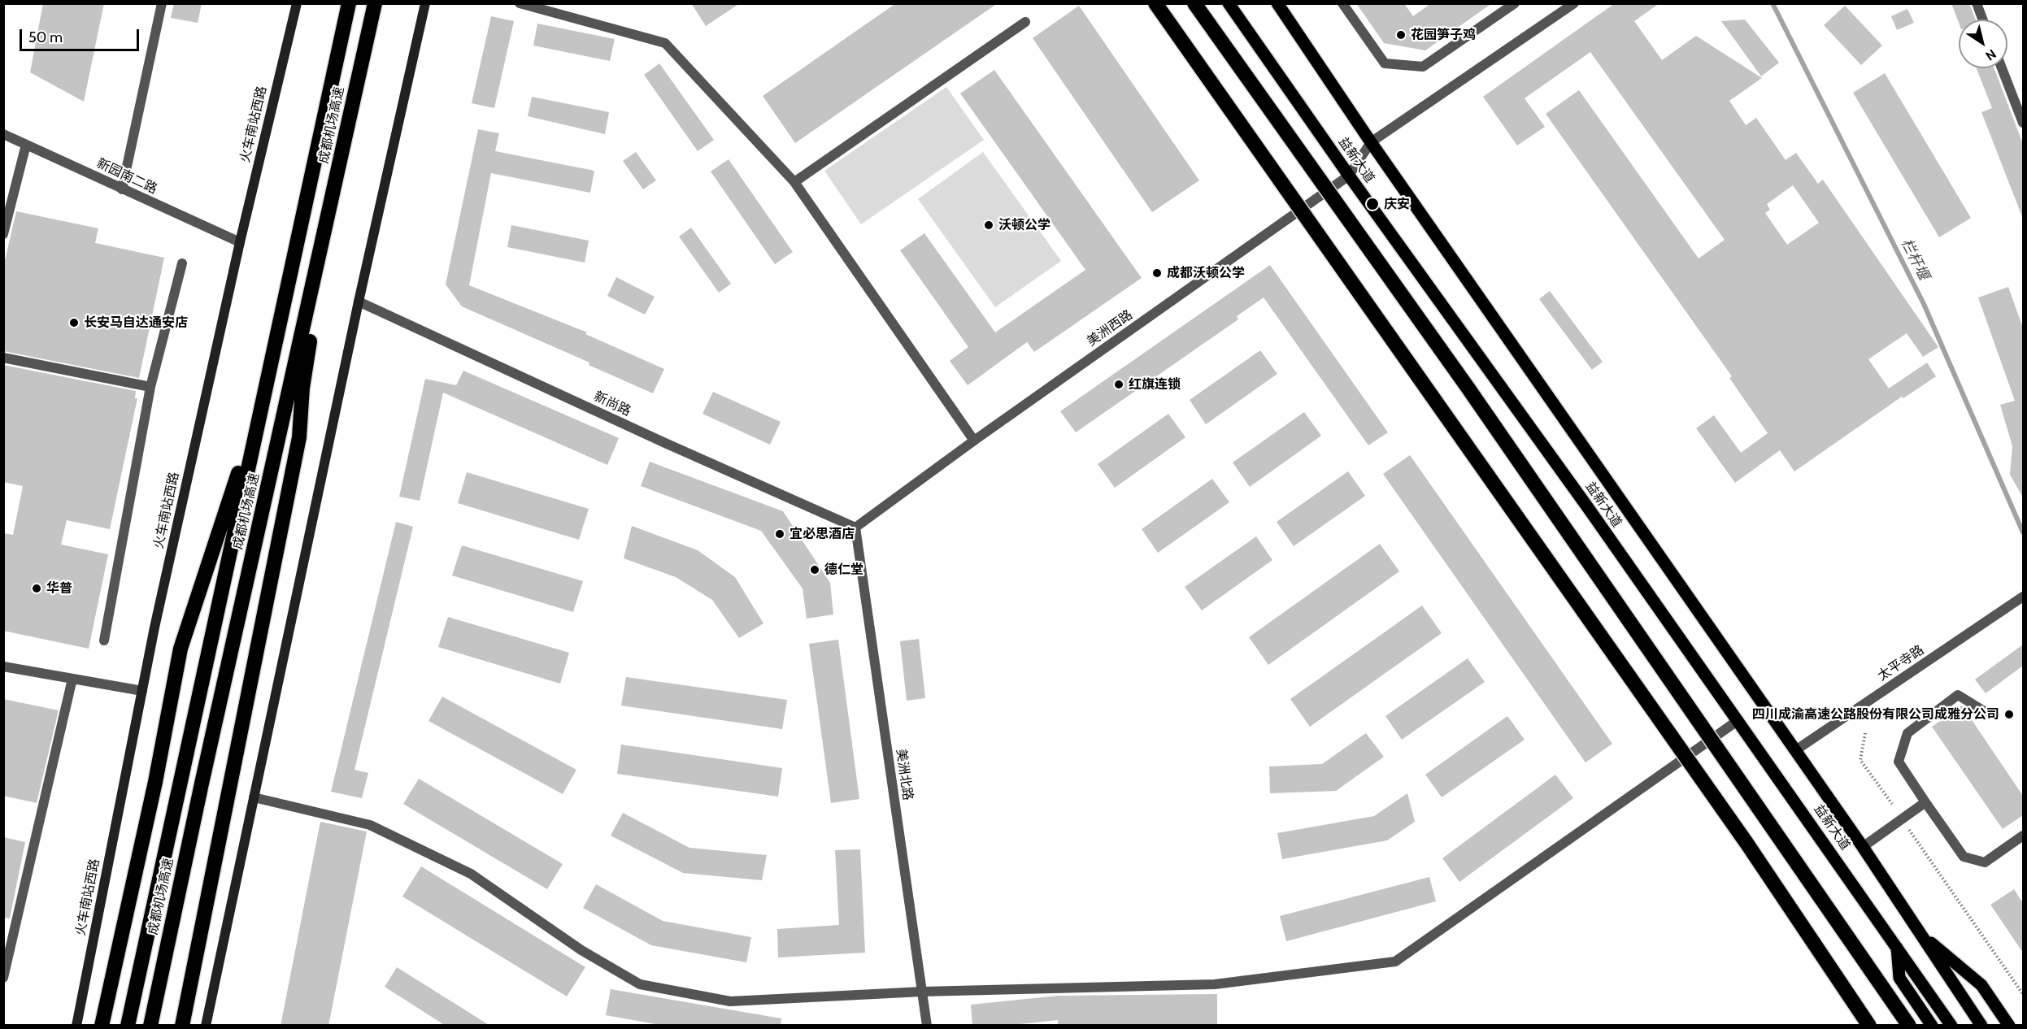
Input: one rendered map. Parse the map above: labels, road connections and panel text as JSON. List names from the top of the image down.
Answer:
{
  "streets": {
    "highway": ["成都机场高速"],
    "main road": ["火车南站西路", "益新大道"],
    "street": [
      "新园南二路",
      "美洲西路",
      "新尚路",
      "太平寺路",
      "美洲北路"
    ]
  },
  "crossings": [
    ["火车南站西路", "新园南二路"],
    ["益新大道", "美洲西路"],
    ["益新大道", "太平寺路"],
    ["美洲西路", "新尚路"],
    ["美洲西路", "美洲北路"],
    ["新尚路", "美洲北路"]
  ],
  "water": ["栏杆堰"],
  "places": [
    "花园笋子鸡",
    "庆安",
    "沃顿公学",
    "成都沃顿公学",
    "长安马自达通安店",
    "红旗连锁",
    "宜必思酒店",
    "德仁堂",
    "华普",
    "四川成渝高速公路股份有限公司成雅分公司"
  ],
  "scale_bar": "50 m",
  "north": "bottom right"
}
